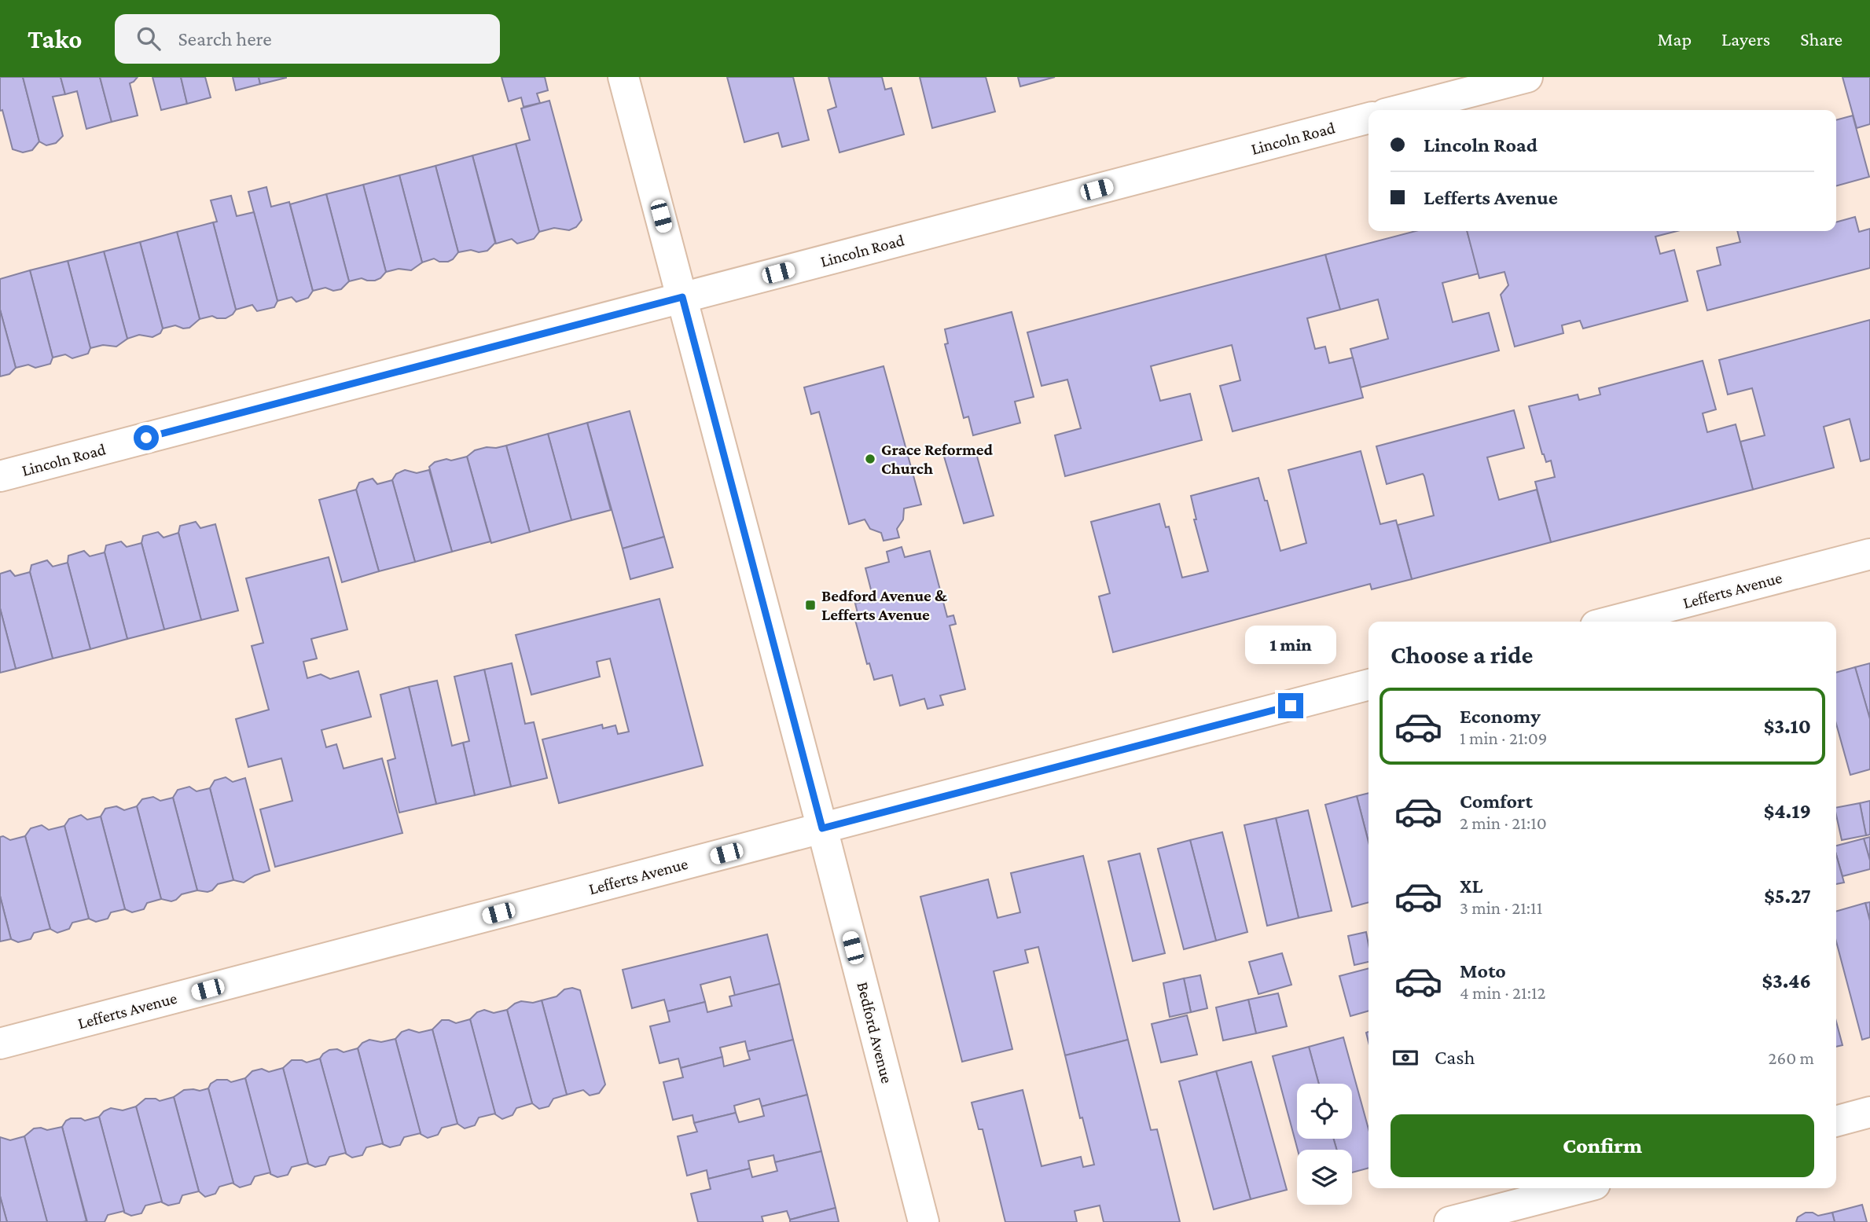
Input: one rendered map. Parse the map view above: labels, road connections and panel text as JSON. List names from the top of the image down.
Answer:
{
  "streets": {
    "street": ["Lincoln Road", "Lefferts Avenue", "Bedford Avenue"]
  },
  "crossings": [
    ["Lincoln Road", "Bedford Avenue"],
    ["Lefferts Avenue", "Bedford Avenue"]
  ],
  "places": {
    "other": ["Grace Reformed Church"],
    "transit": ["Bedford Avenue & Lefferts Avenue"]
  },
  "page": {
    "header": "Tako",
    "search": "Search here",
    "nav": ["Map", "Layers", "Share"],
    "banner": ["Lincoln Road", "Lefferts Avenue"],
    "heading": "Choose a ride",
    "bubble": "1 min",
    "list": [
      {
        "name": "Economy",
        "note": "1 min · 21:09",
        "value": "$3.10"
      },
      {
        "name": "Comfort",
        "note": "2 min · 21:10",
        "value": "$4.19"
      },
      {
        "name": "XL",
        "note": "3 min · 21:11",
        "value": "$5.27"
      },
      {
        "name": "Moto",
        "note": "4 min · 21:12",
        "value": "$3.46"
      }
    ],
    "pay": ["Cash", "260 m"],
    "buttons": "Confirm"
  }
}
